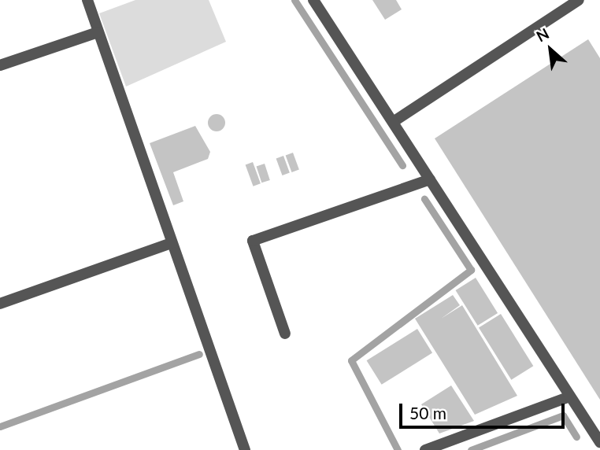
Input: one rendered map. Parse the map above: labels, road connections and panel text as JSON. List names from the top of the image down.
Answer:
{
  "scale_bar": "50 m",
  "north": "top left"
}
